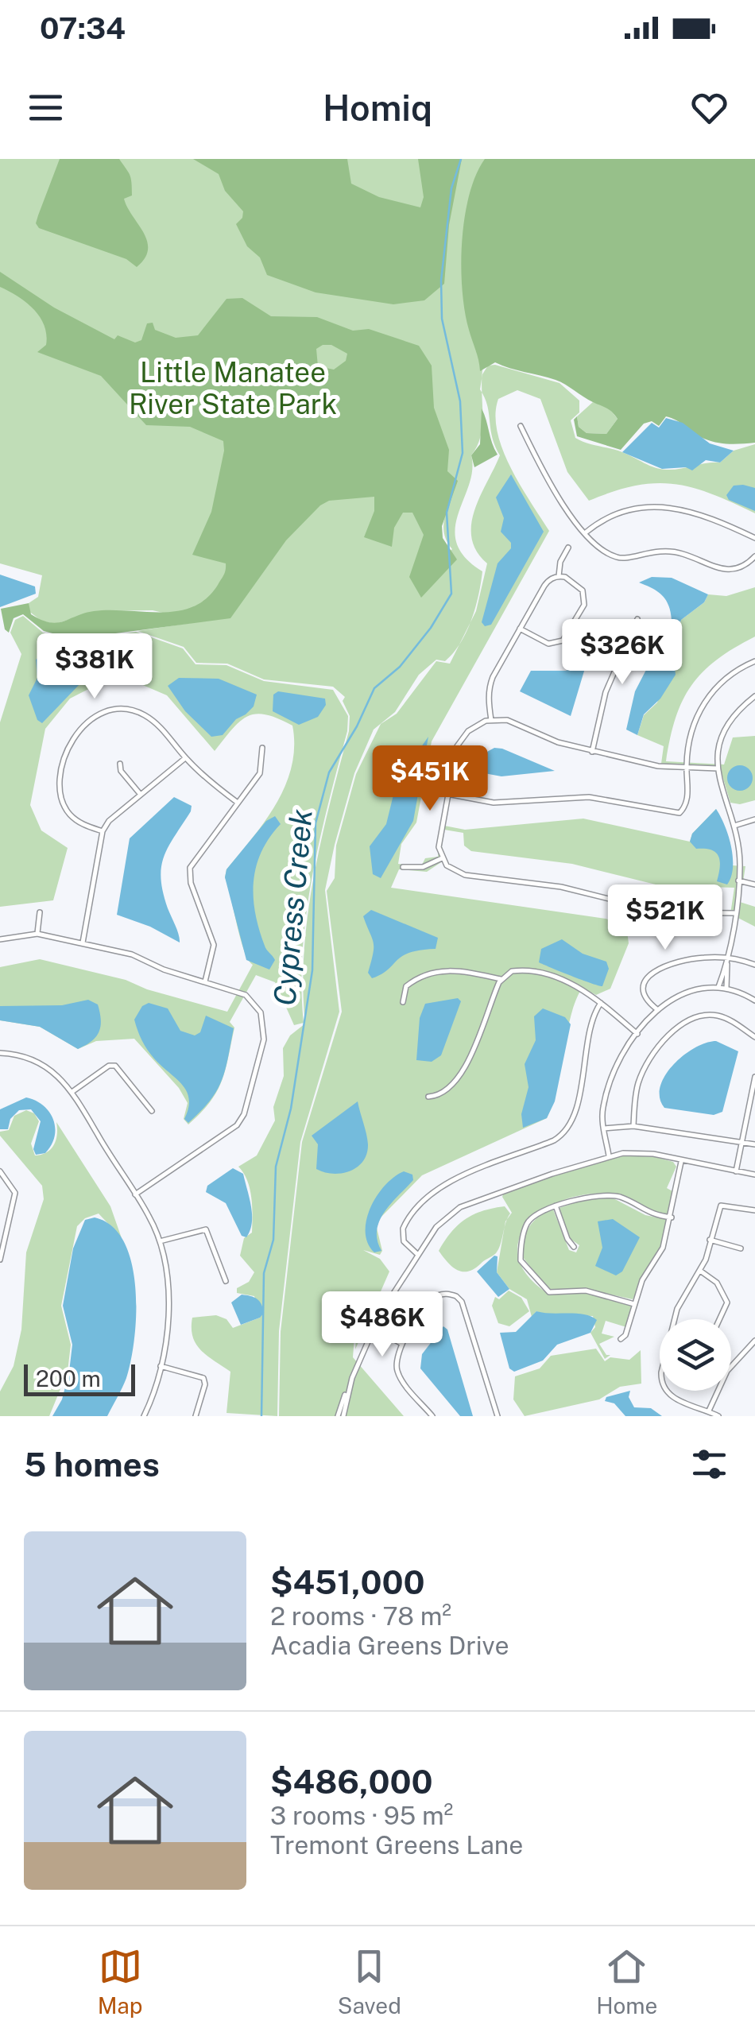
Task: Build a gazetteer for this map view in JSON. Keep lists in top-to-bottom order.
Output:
{
  "water": ["Cypress Creek"],
  "parks": ["Little Manatee River State Park"],
  "scale_bar": "200 m",
  "page": {
    "status": "07:34",
    "header": "Homiq",
    "price": [
      "$326K",
      "$381K",
      "$451K",
      "$521K",
      "$486K"
    ],
    "scale": "200 m",
    "heading": "5 homes",
    "list": [
      {
        "name": "$451,000",
        "note": "2 rooms · 78 m² · Acadia Greens Drive"
      },
      {
        "name": "$486,000",
        "note": "3 rooms · 95 m² · Tremont Greens Lane"
      }
    ],
    "tabs": ["Map", "Saved", "Home"]
  }
}
